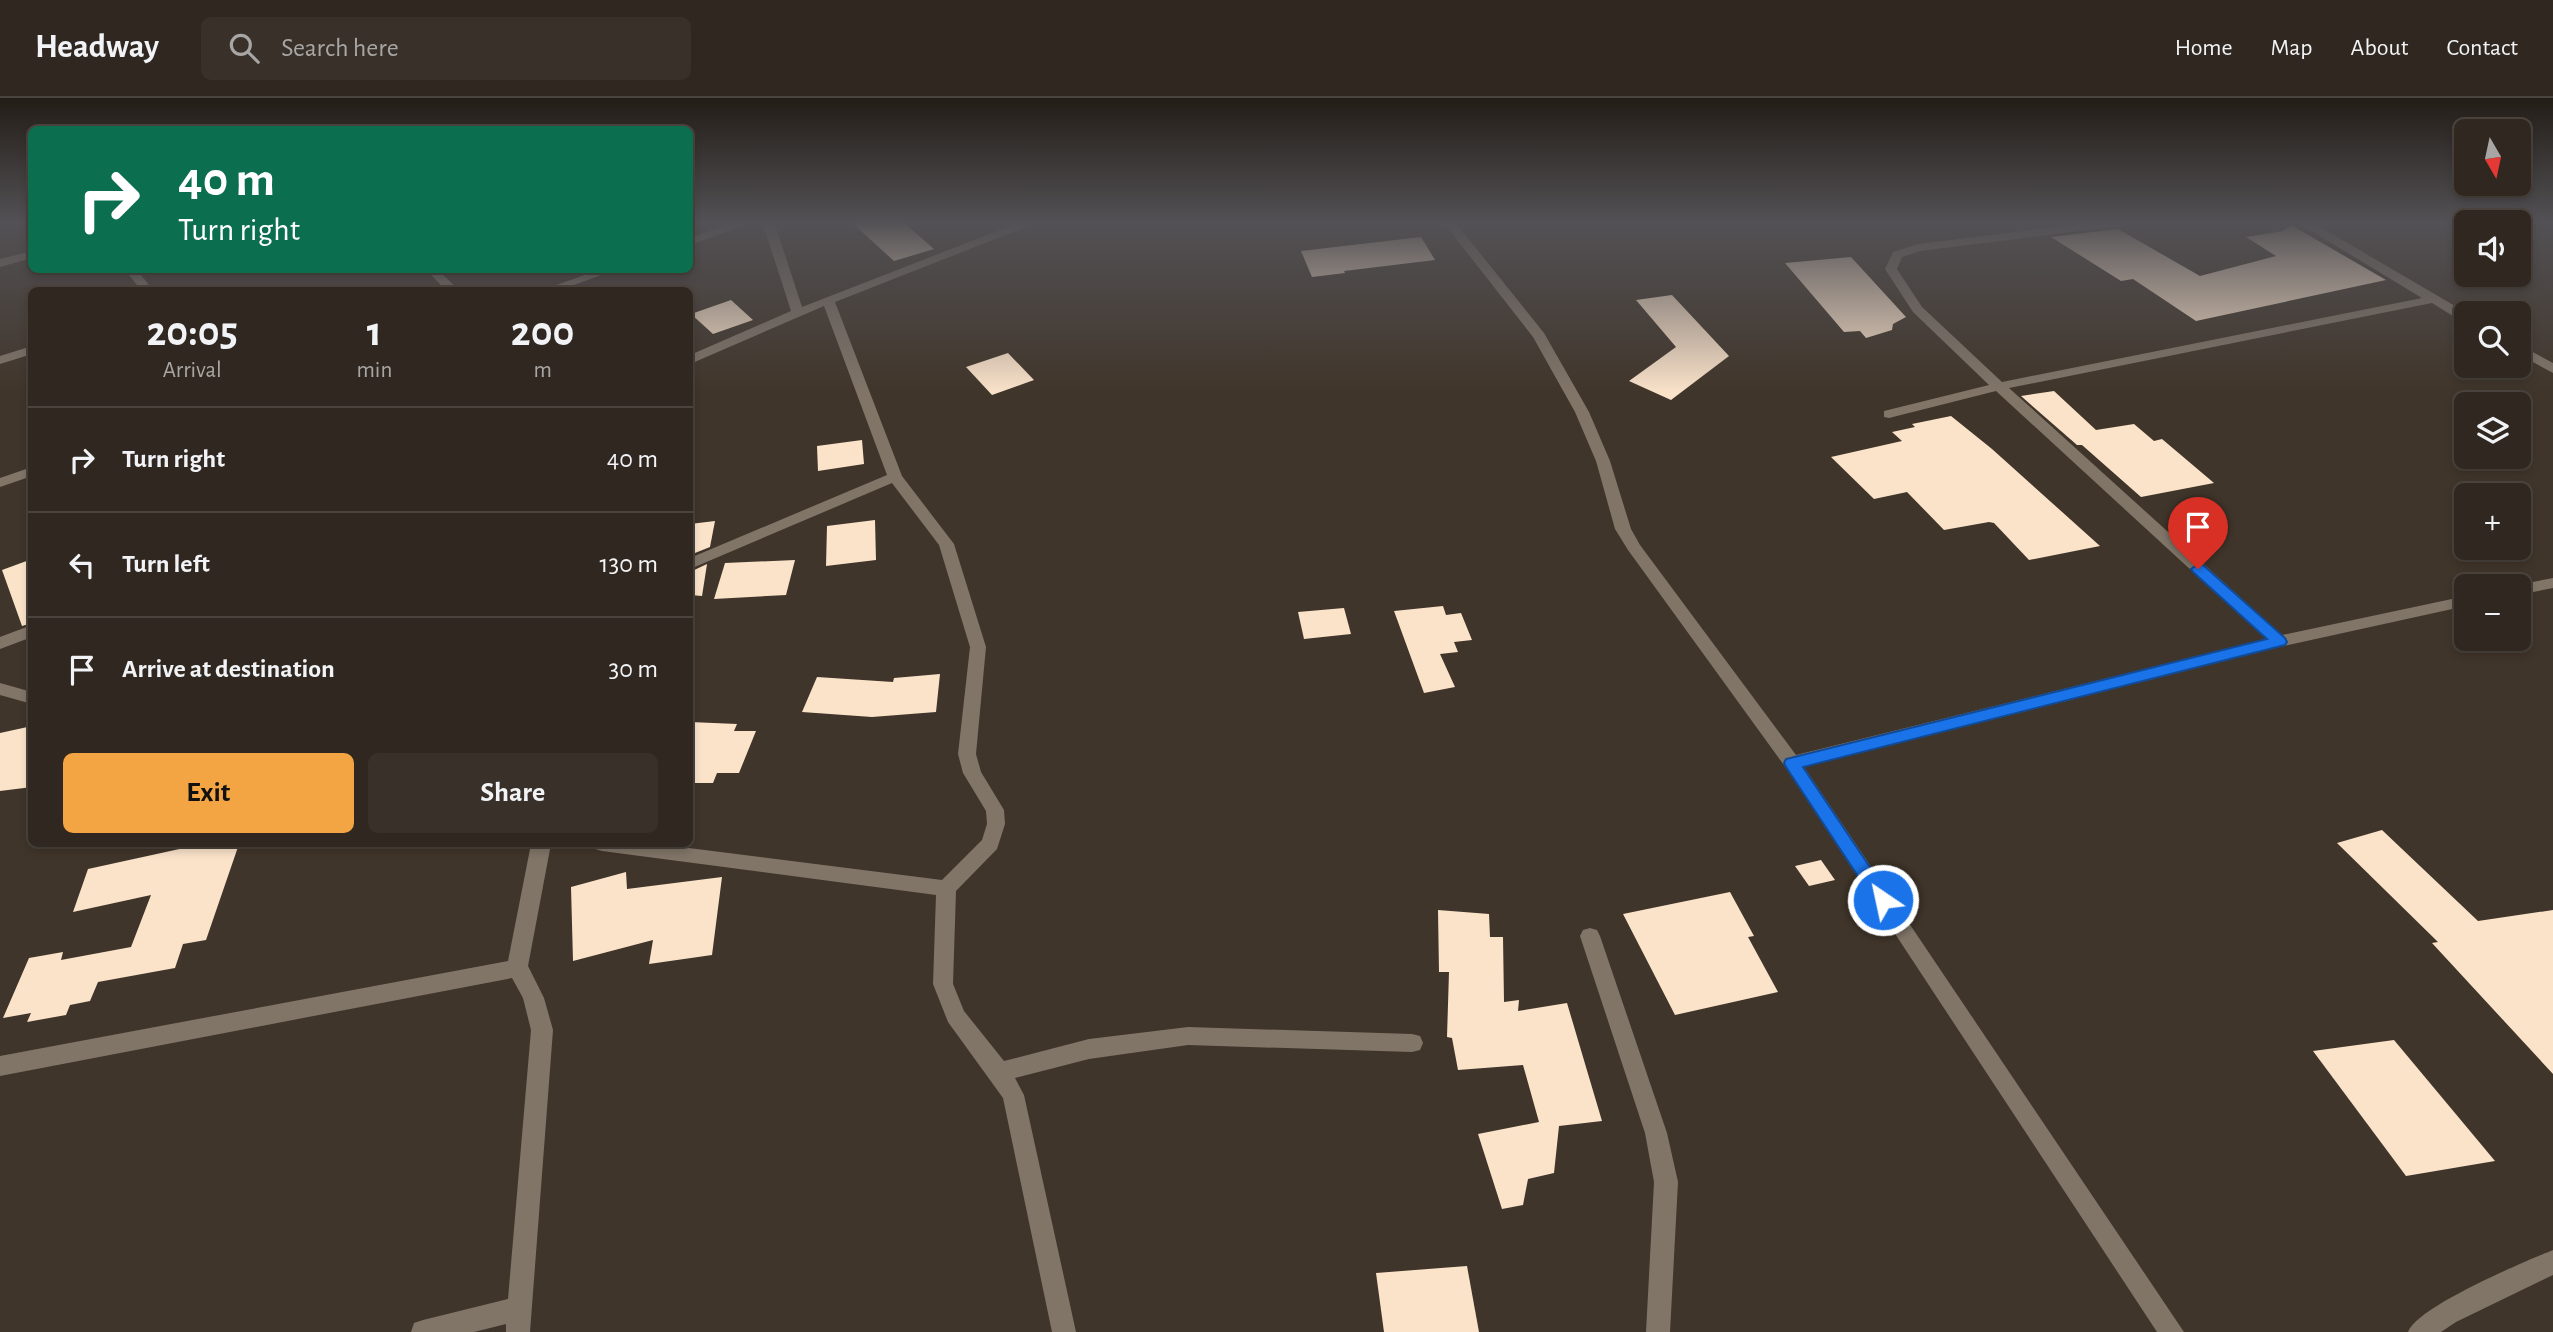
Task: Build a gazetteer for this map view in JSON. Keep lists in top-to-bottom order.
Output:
{
  "north": "bottom",
  "page": {
    "header": "Headway",
    "search": "Search here",
    "nav": [
      "Home",
      "Map",
      "About",
      "Contact"
    ],
    "map_buttons": ["+", "−"],
    "turn": ["40 m", "Turn right"],
    "eta": [
      "20:05",
      "Arrival",
      "1",
      "min",
      "200",
      "m"
    ],
    "list": [
      {
        "name": "Turn right",
        "value": "40 m"
      },
      {
        "name": "Turn left",
        "value": "130 m"
      },
      {
        "name": "Arrive at destination",
        "value": "30 m"
      }
    ],
    "buttons": ["Exit", "Share"]
  }
}
